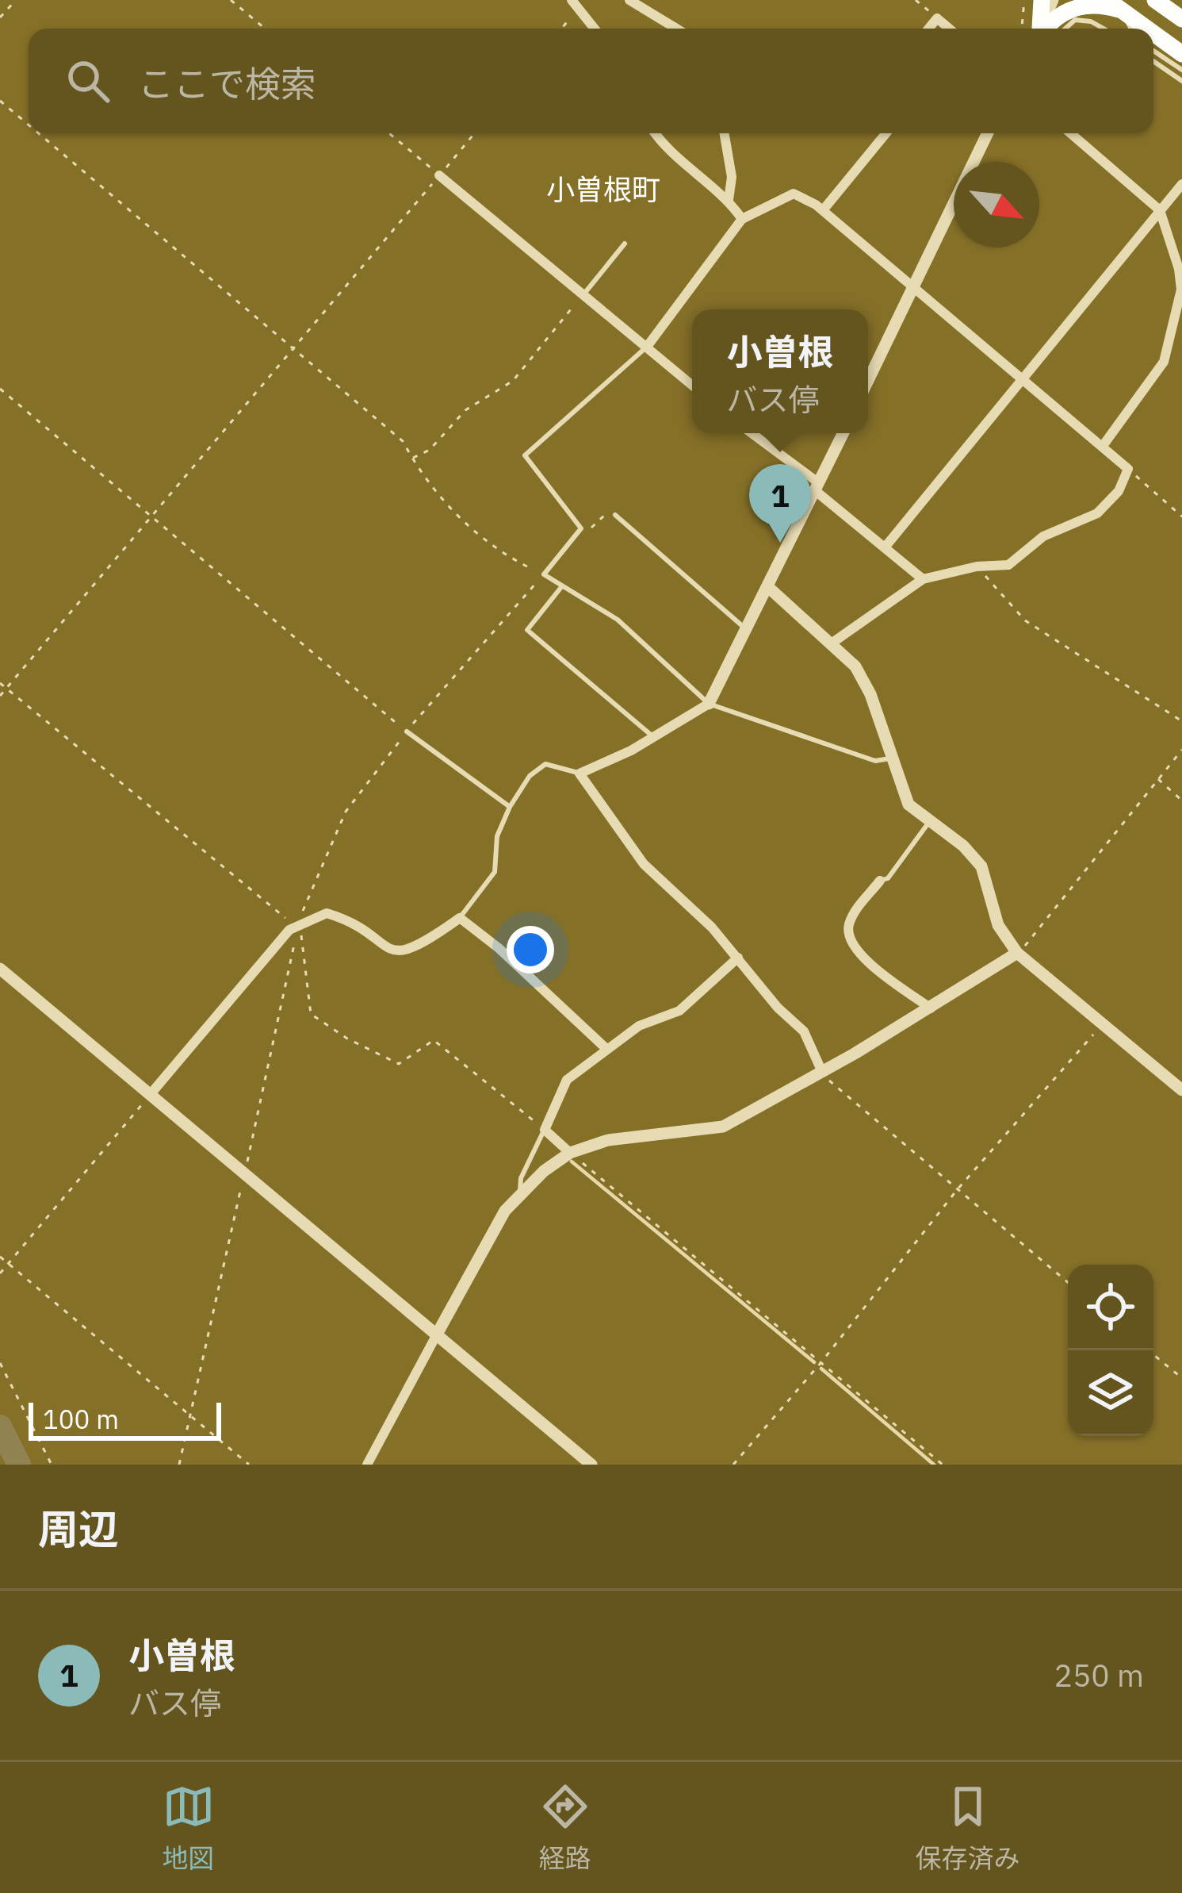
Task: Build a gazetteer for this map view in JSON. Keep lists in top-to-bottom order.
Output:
{
  "districts": ["小曽根町"],
  "scale_bar": "100 m",
  "north": "bottom right",
  "page": {
    "search": "ここで検索",
    "popup": ["小曽根", "バス停"],
    "pins": "1",
    "scale": "100 m",
    "heading": "周辺",
    "list": [
      {
        "mark": "1",
        "name": "小曽根",
        "note": "バス停",
        "value": "250 m"
      }
    ],
    "nav": ["地図", "経路", "保存済み"]
  }
}
